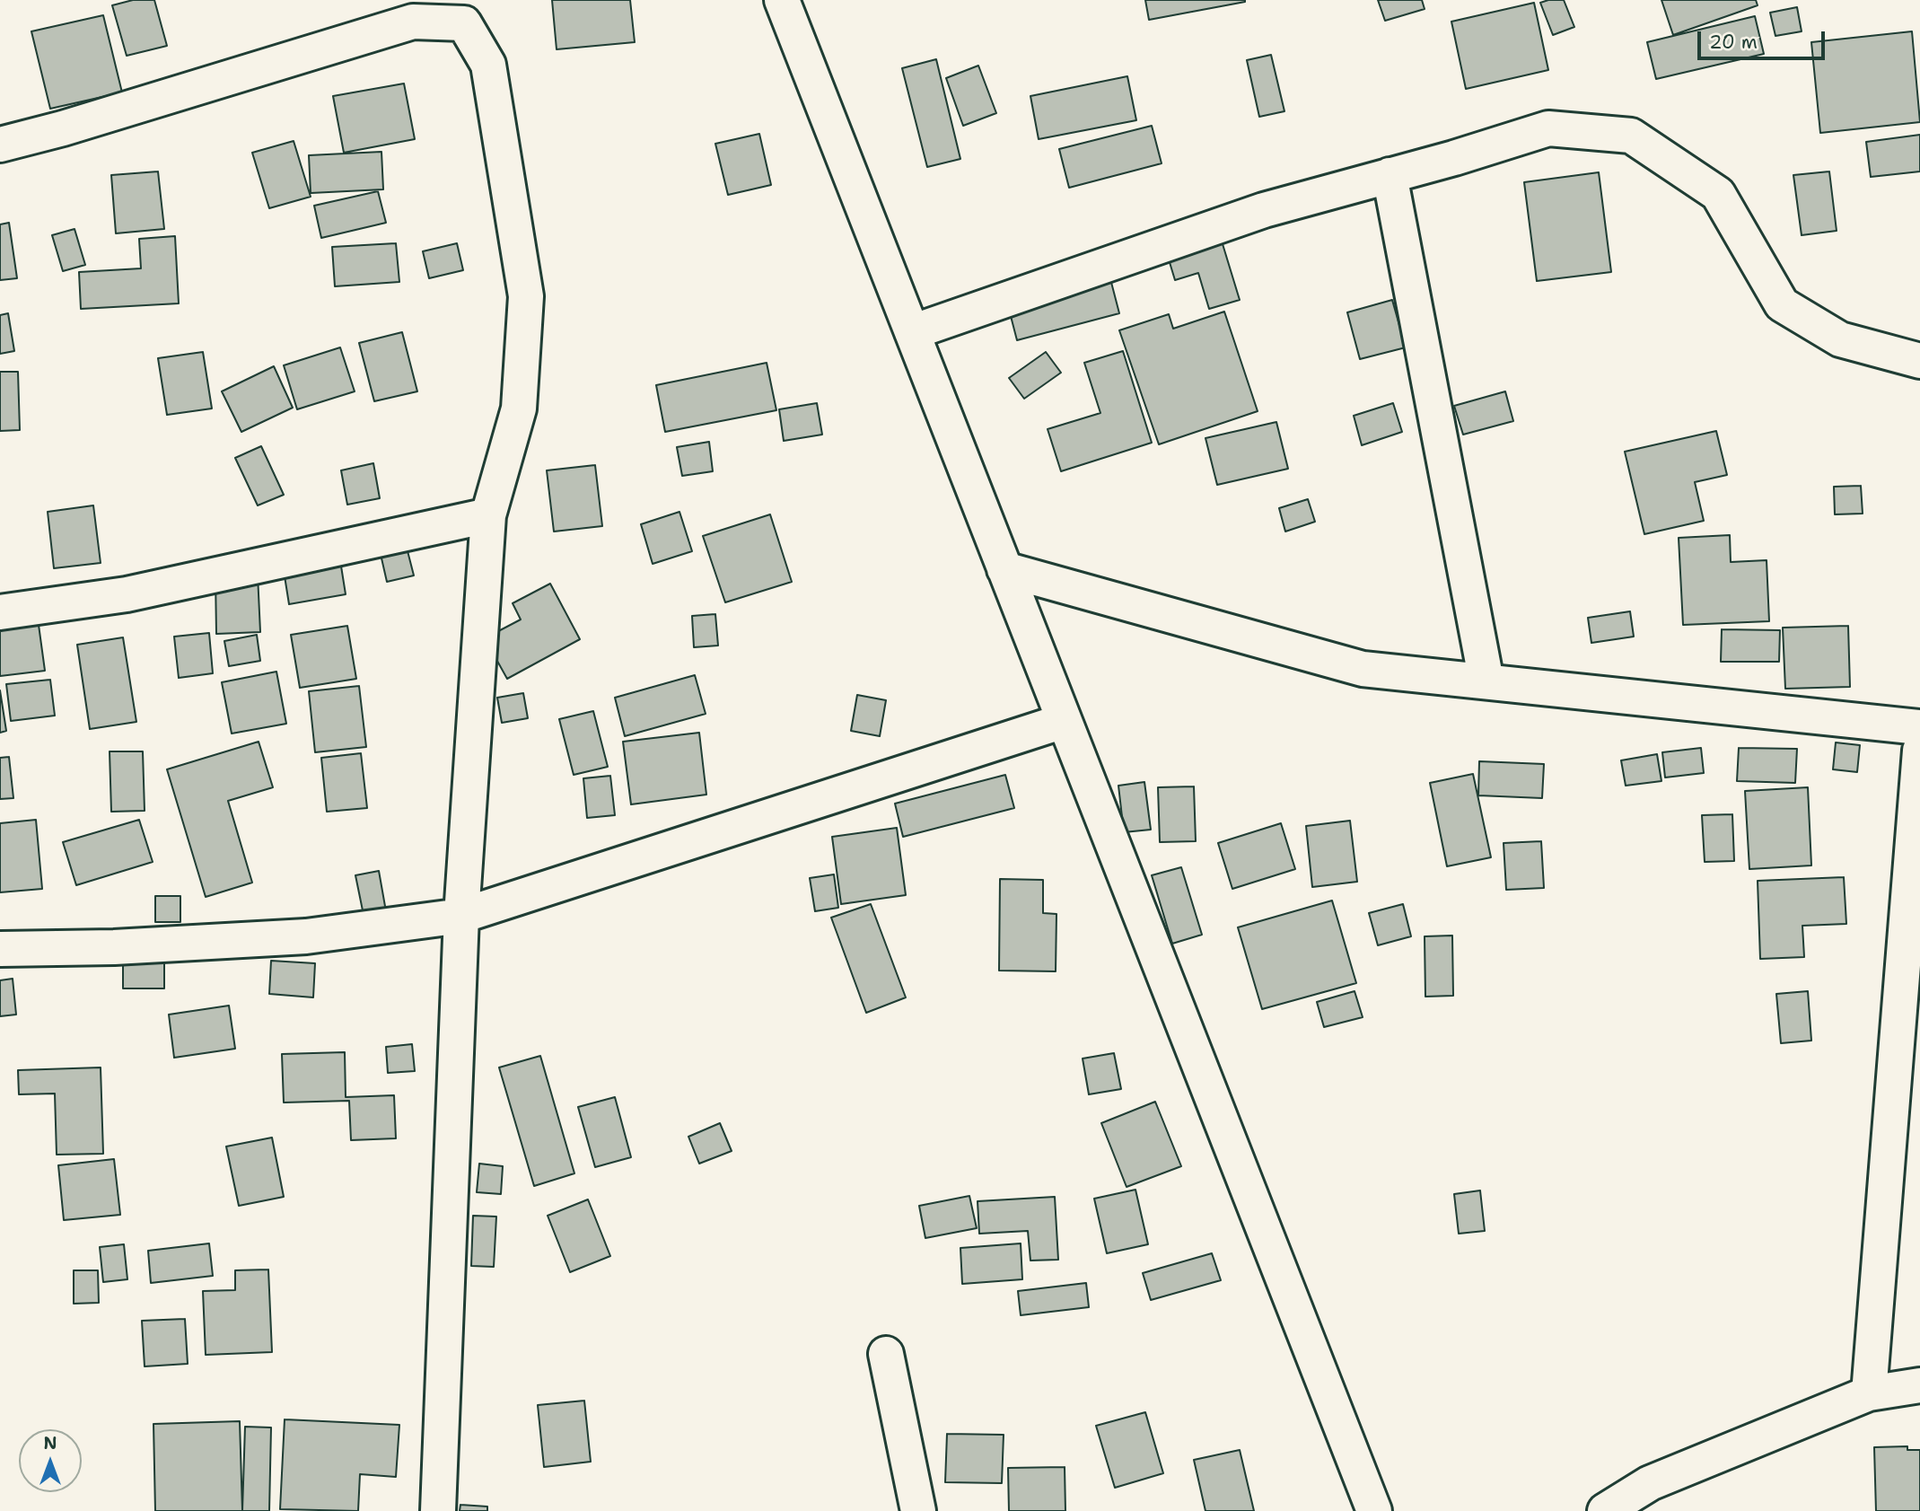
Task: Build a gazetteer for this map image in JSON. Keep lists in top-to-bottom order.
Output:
{
  "scale_bar": "20 m",
  "north": "top"
}
